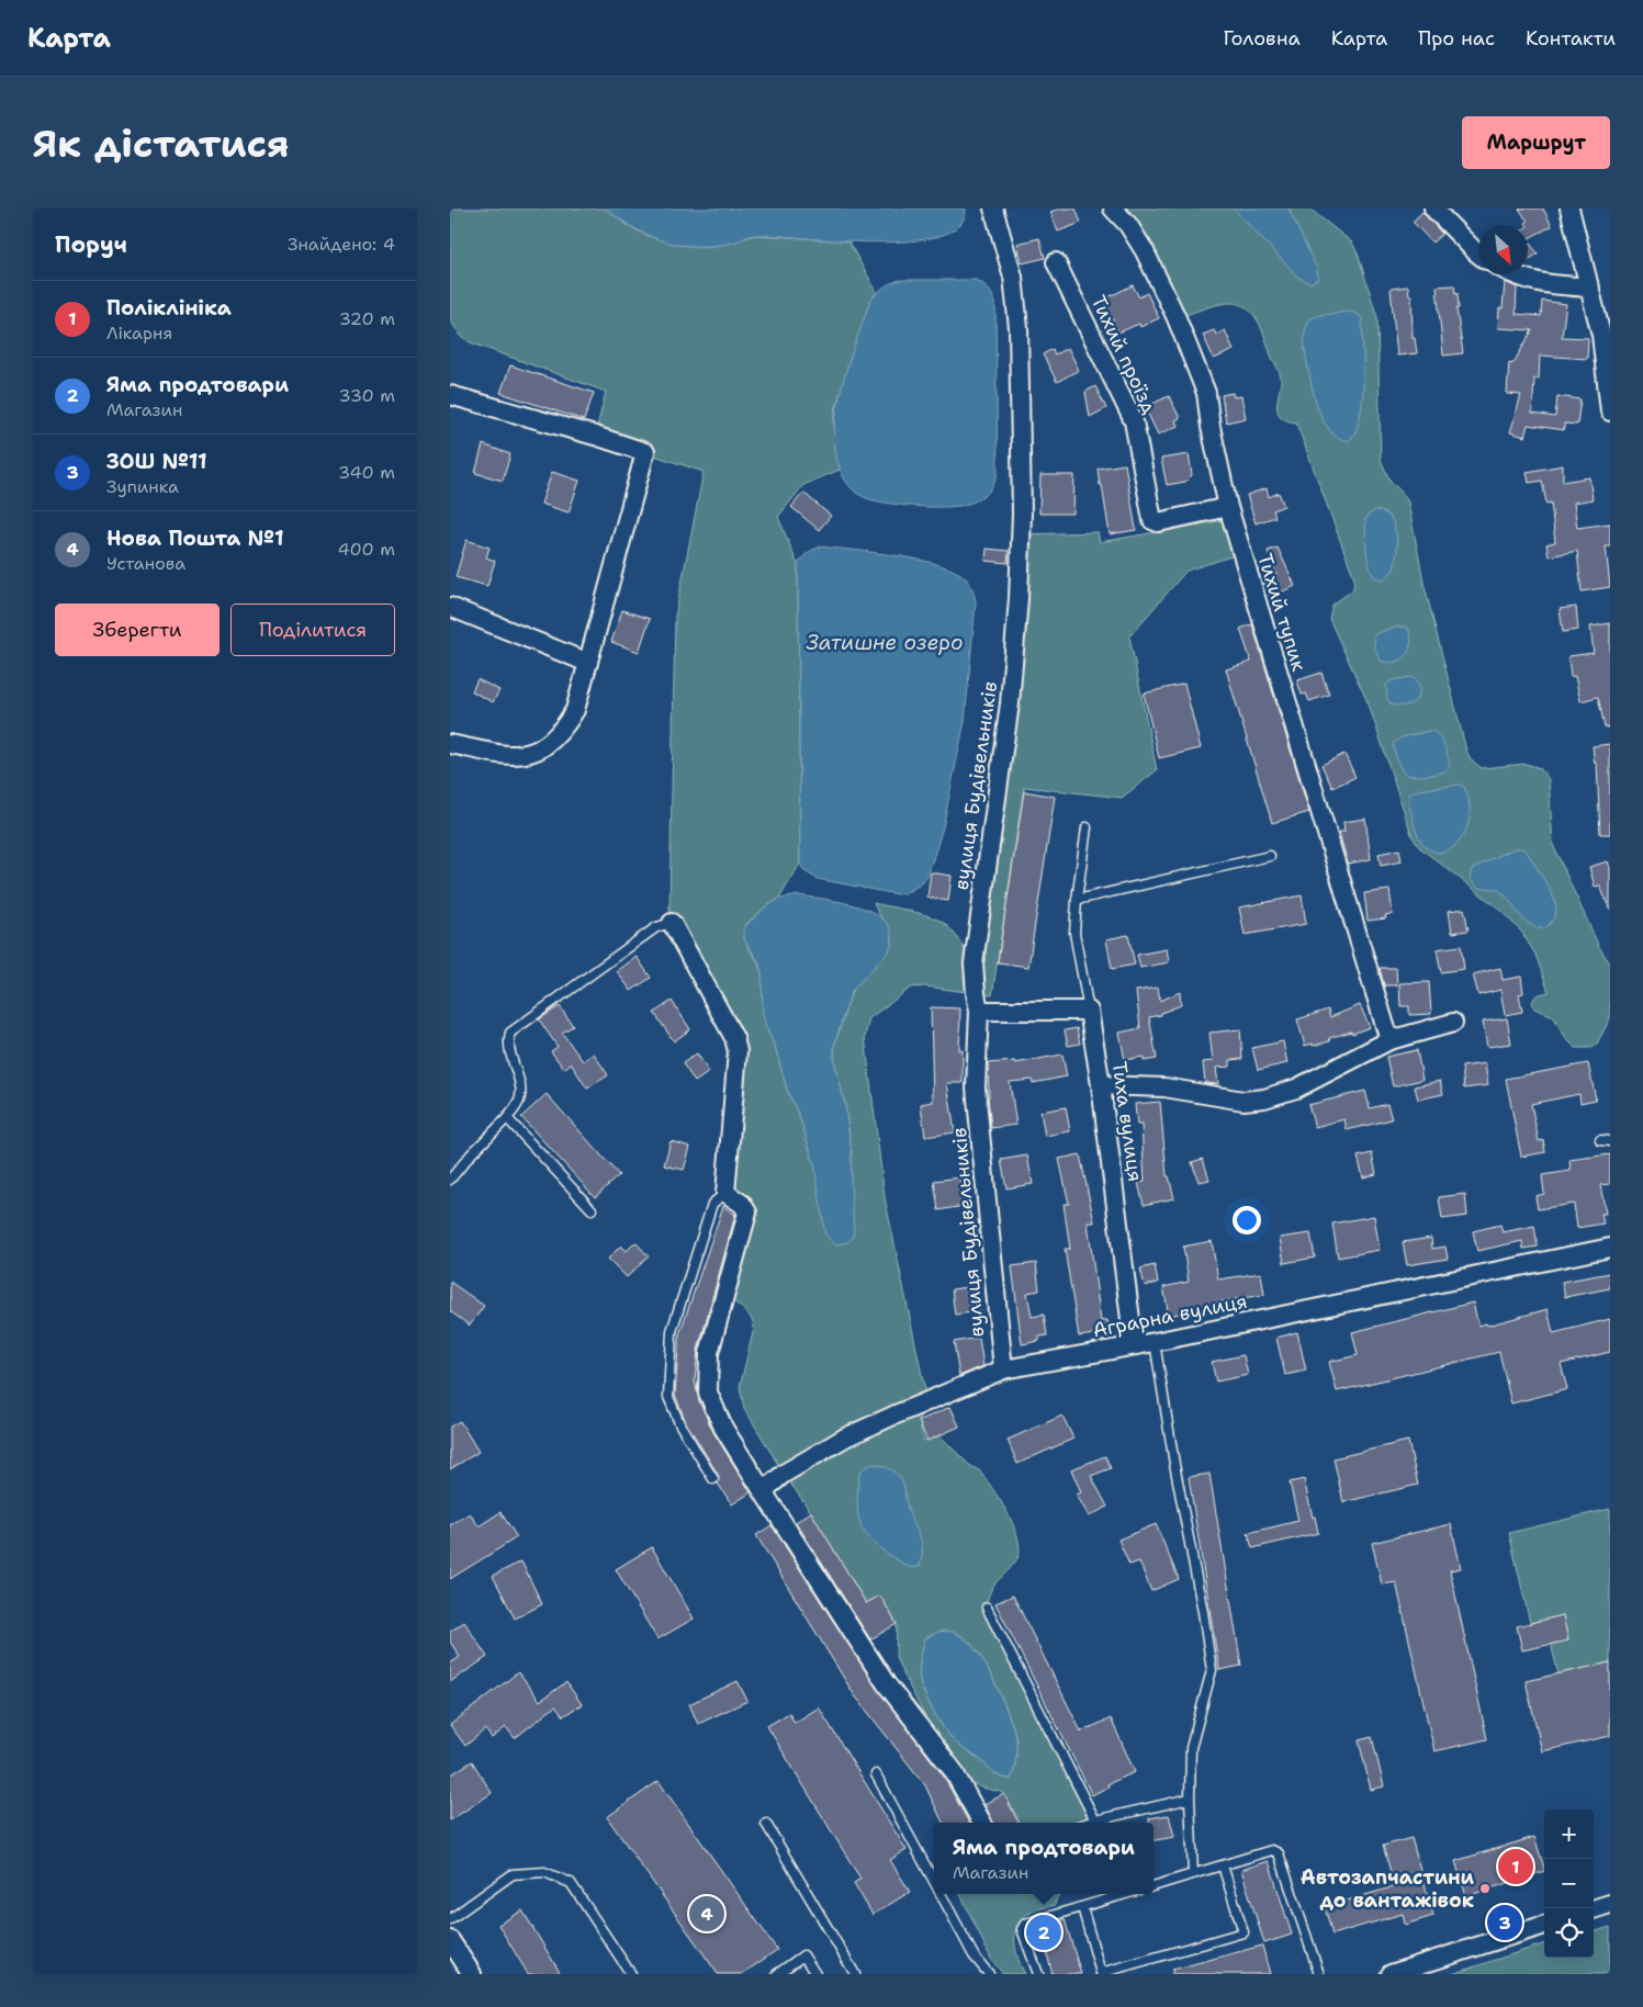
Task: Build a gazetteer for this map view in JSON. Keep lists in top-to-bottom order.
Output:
{
  "streets": {
    "street": [
      "Тихий проїзд",
      "Тихий тупик",
      "вулиця Будівельників",
      "Тиха вулиця",
      "Аграрна вулиця"
    ]
  },
  "crossings": [
    ["Тихий проїзд", "Тихий тупик"],
    ["вулиця Будівельників", "Аграрна вулиця"],
    ["Тиха вулиця", "Аграрна вулиця"]
  ],
  "water": ["Затишне озеро"],
  "places": ["Автозапчастини до вантажівок"],
  "north": "bottom right",
  "page": {
    "header": "Карта",
    "nav": [
      "Головна",
      "Карта",
      "Про нас",
      "Контакти"
    ],
    "buttons": [
      "Маршрут",
      ["Зберегти", "Поділитися"]
    ],
    "title": "Як дістатися",
    "heading": ["Поруч", "Знайдено: 4"],
    "list": [
      {
        "mark": "1",
        "name": "Поліклініка",
        "note": "Лікарня",
        "value": "320 m"
      },
      {
        "mark": "2",
        "name": "Яма продтовари",
        "note": "Магазин",
        "value": "330 m"
      },
      {
        "mark": "3",
        "name": "ЗОШ №11",
        "note": "Зупинка",
        "value": "340 m"
      },
      {
        "mark": "4",
        "name": "Нова Пошта №1",
        "note": "Установа",
        "value": "400 m"
      }
    ],
    "map_buttons": ["+", "−"],
    "popup": ["Яма продтовари", "Магазин"],
    "pins": [
      "1",
      "4",
      "3",
      "2"
    ]
  }
}
